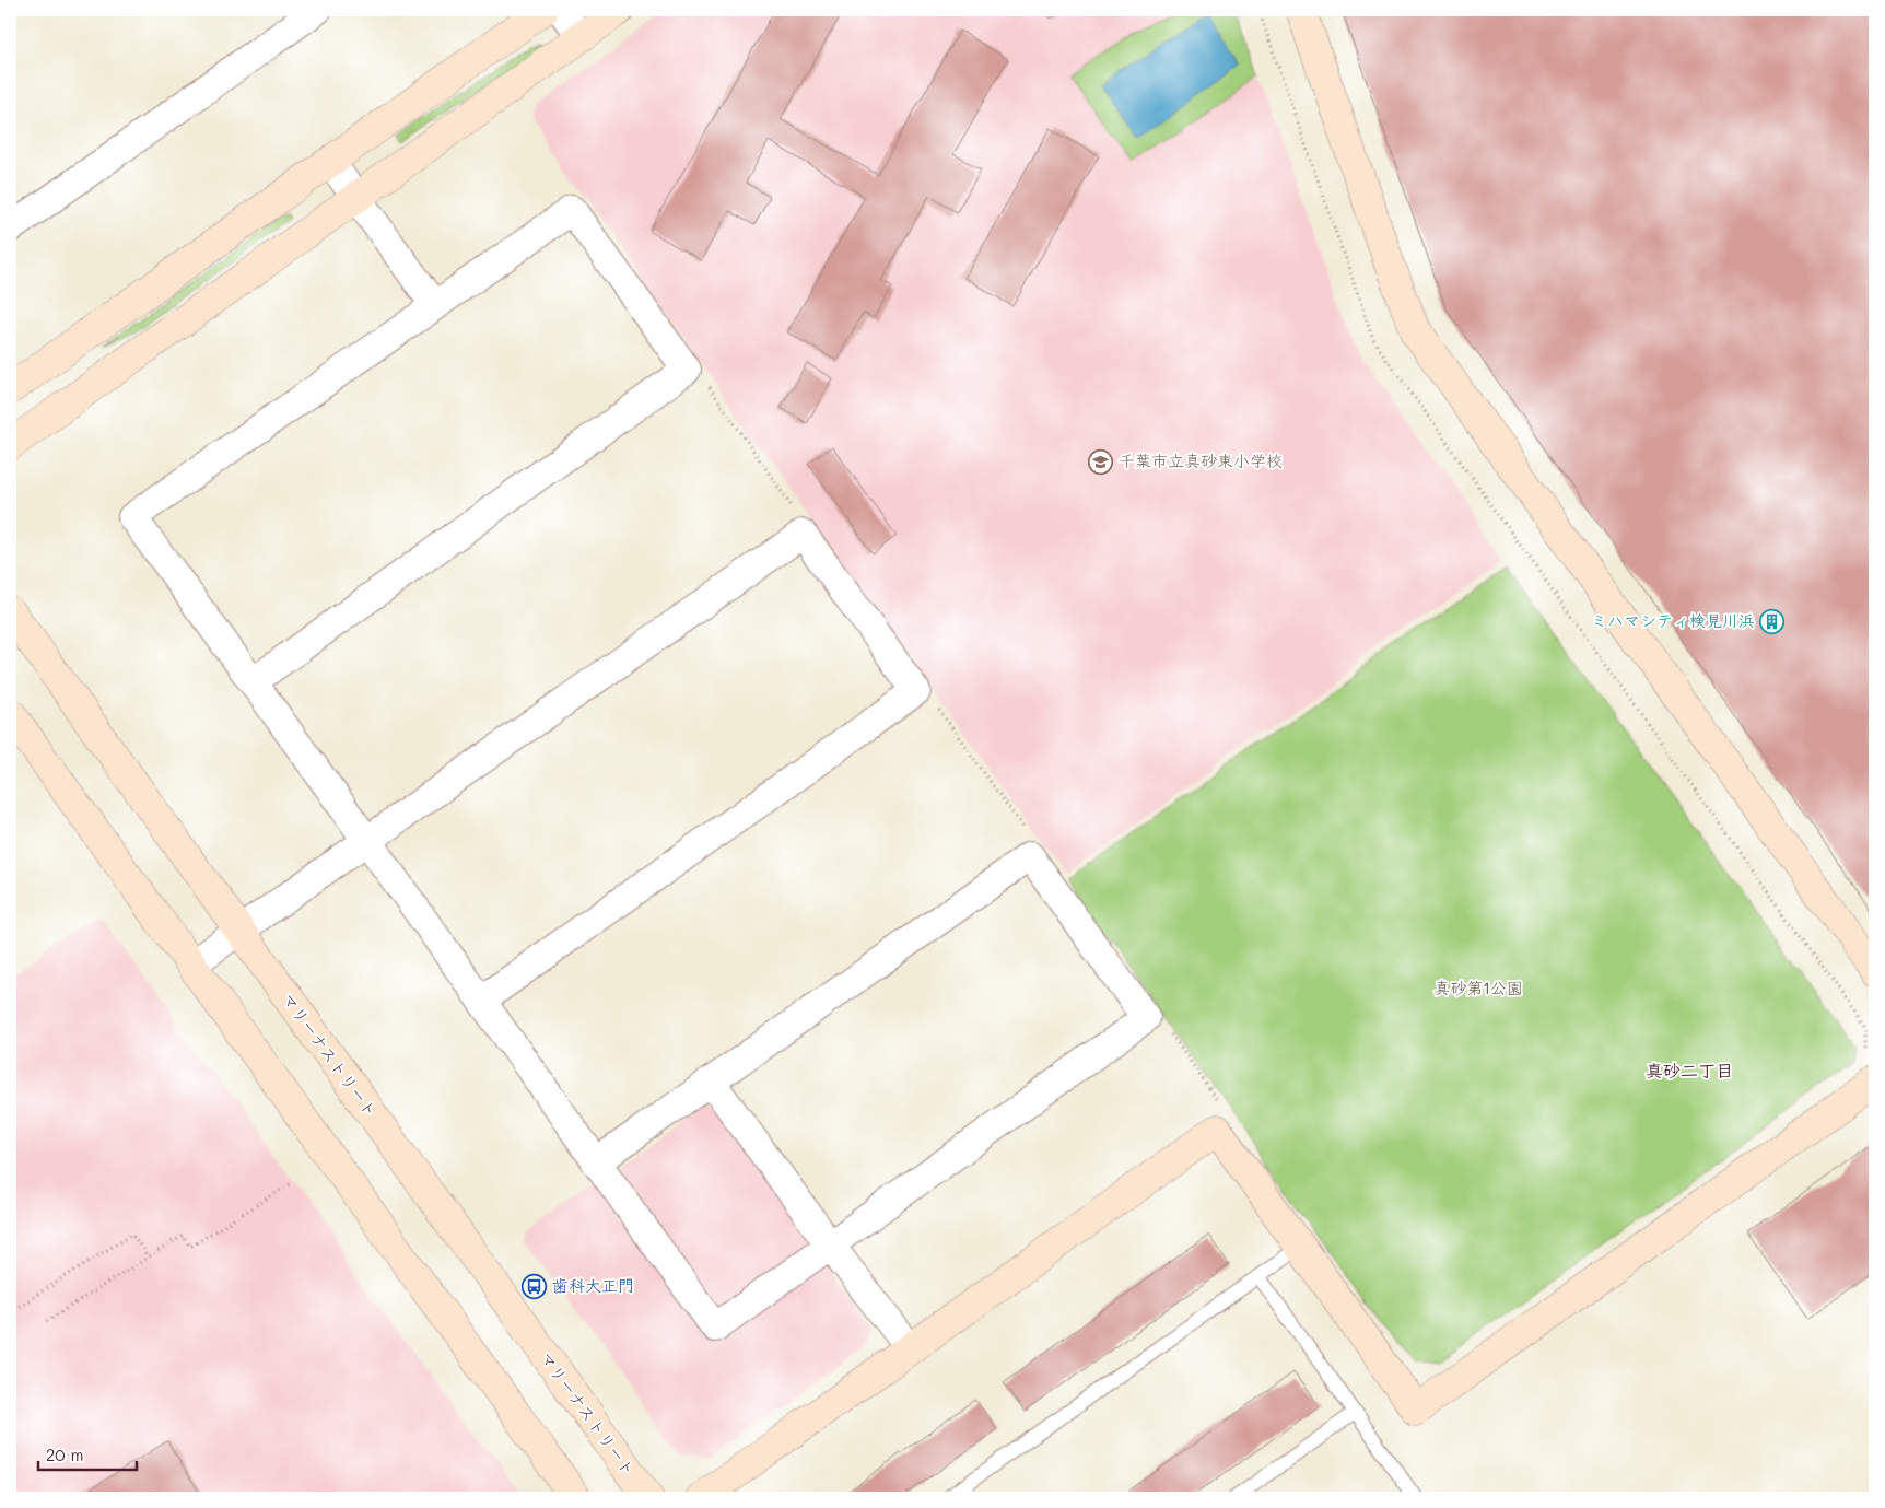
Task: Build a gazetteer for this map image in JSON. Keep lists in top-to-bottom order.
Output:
{
  "streets": {
    "street": ["マリーナストリート"]
  },
  "districts": ["真砂二丁目"],
  "parks": ["真砂第1公園"],
  "places": {
    "school or university": ["千葉市立真砂東小学校"],
    "building": ["ミハマシティ検見川浜"],
    "bus stop": ["歯科大正門"]
  },
  "scale_bar": "20 m"
}
